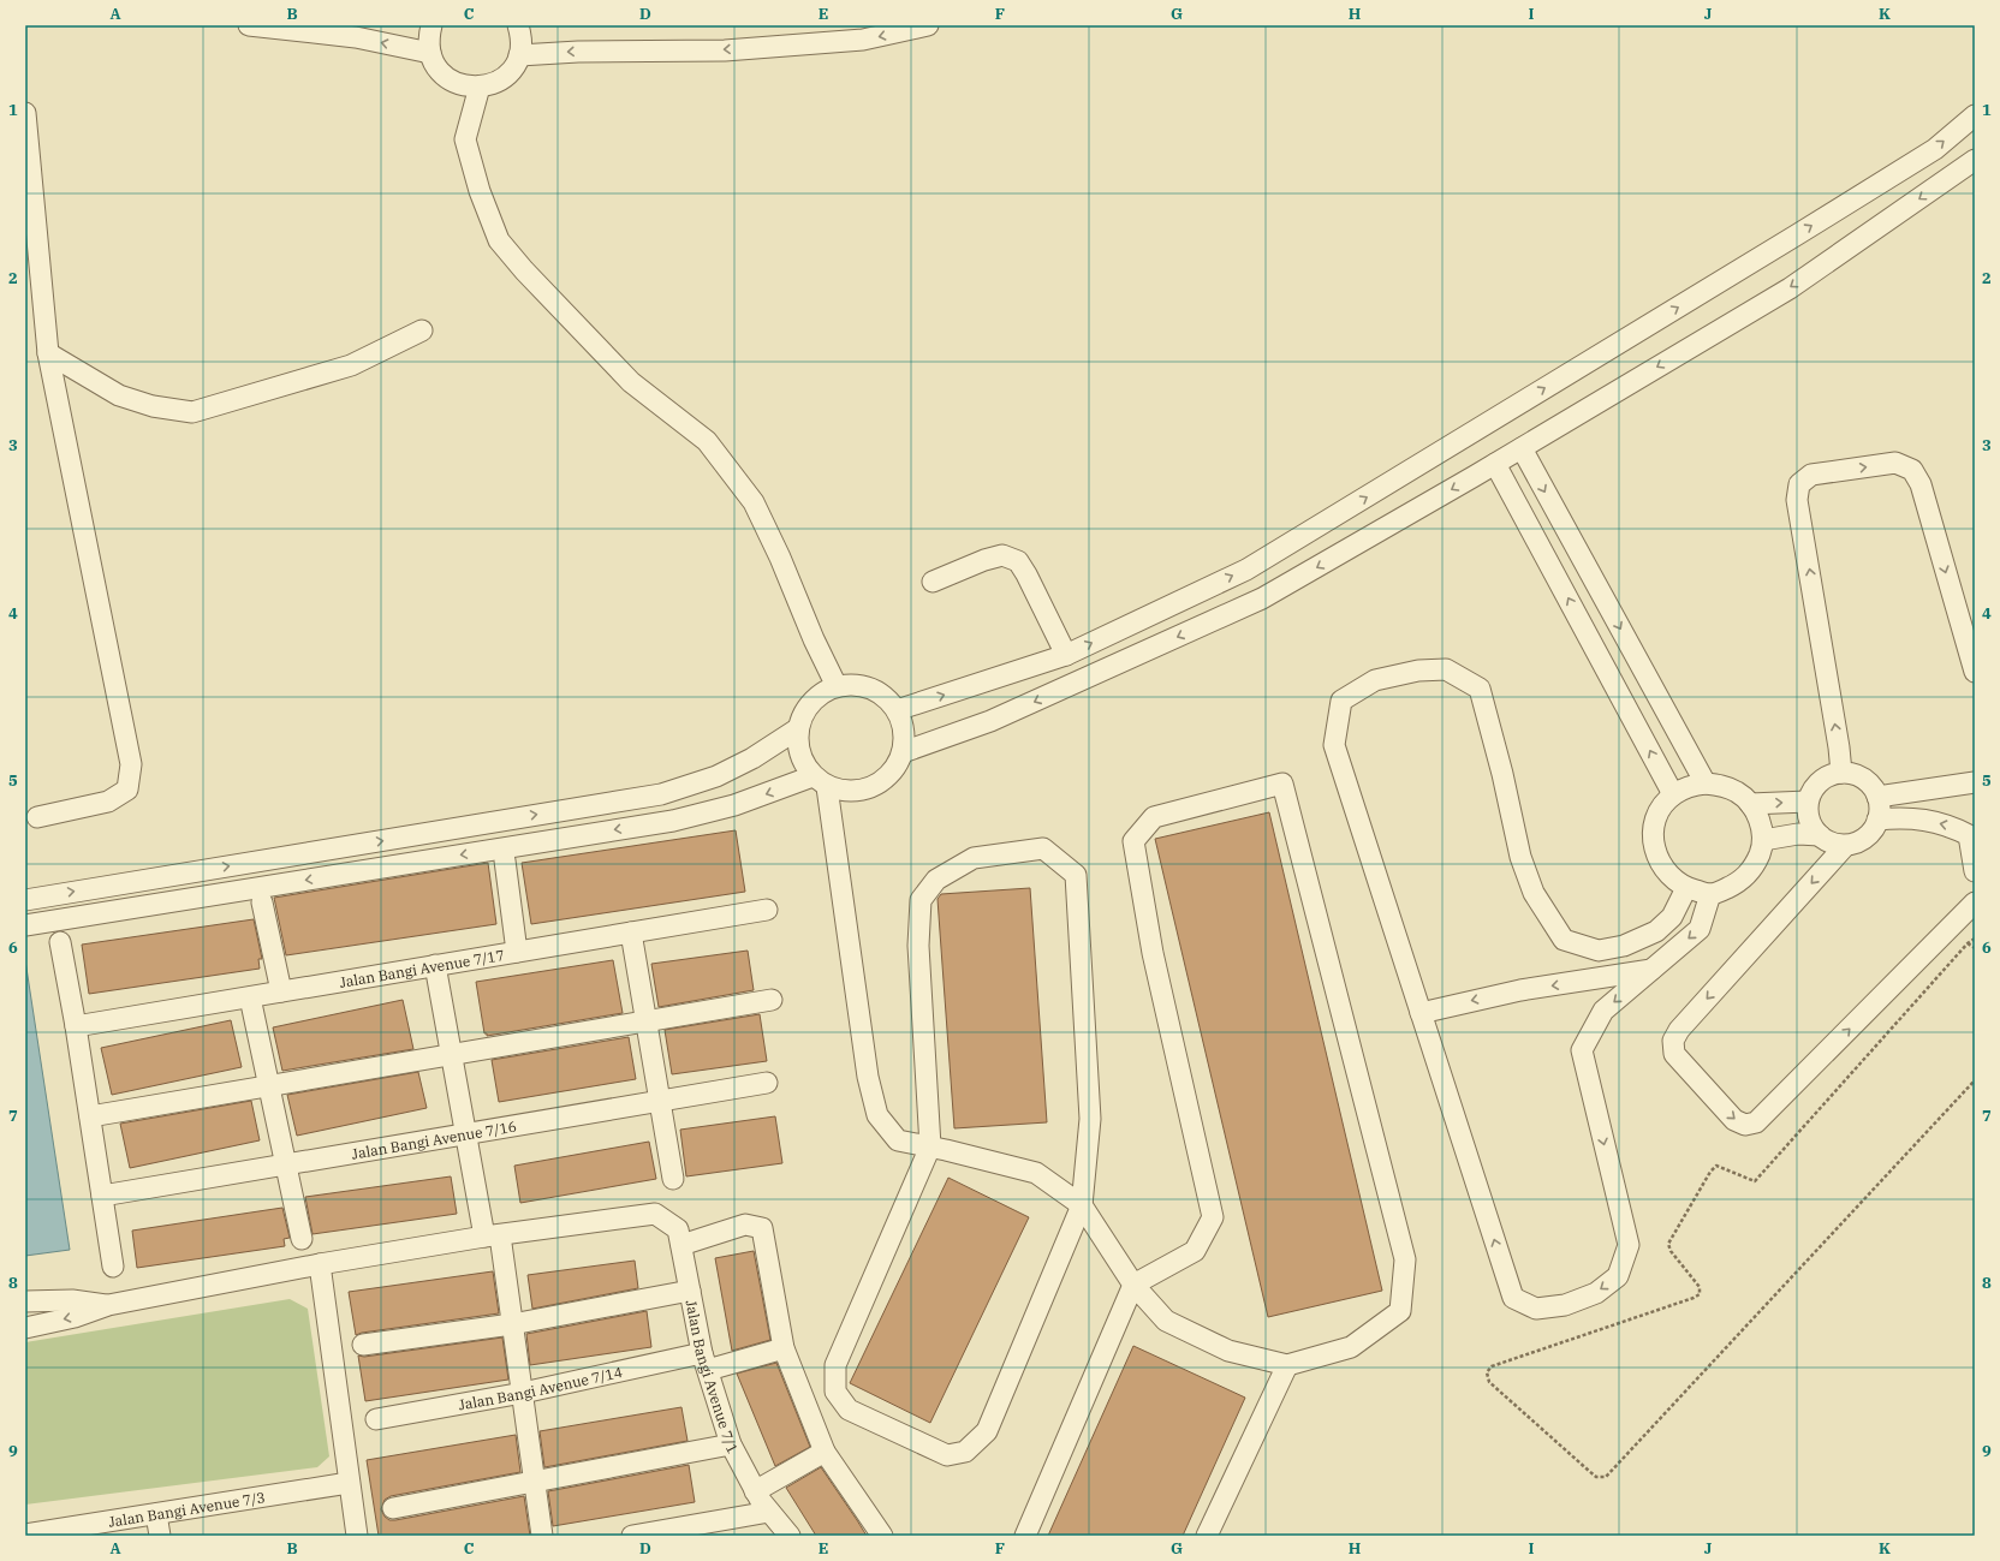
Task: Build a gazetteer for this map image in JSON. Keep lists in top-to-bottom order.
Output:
{
  "streets": {
    "street": [
      "Jalan Bangi Avenue 7/17",
      "Jalan Bangi Avenue 7/16",
      "Jalan Bangi Avenue 7/1",
      "Jalan Bangi Avenue 7/14",
      "Jalan Bangi Avenue 7/3"
    ]
  },
  "crossings": [
    ["Jalan Bangi Avenue 7/1", "Jalan Bangi Avenue 7/14"]
  ],
  "grid": {
    "columns": [
      "A",
      "B",
      "C",
      "D",
      "E",
      "F",
      "G",
      "H",
      "I",
      "J",
      "K"
    ],
    "rows": [
      "1",
      "2",
      "3",
      "4",
      "5",
      "6",
      "7",
      "8",
      "9"
    ]
  }
}
